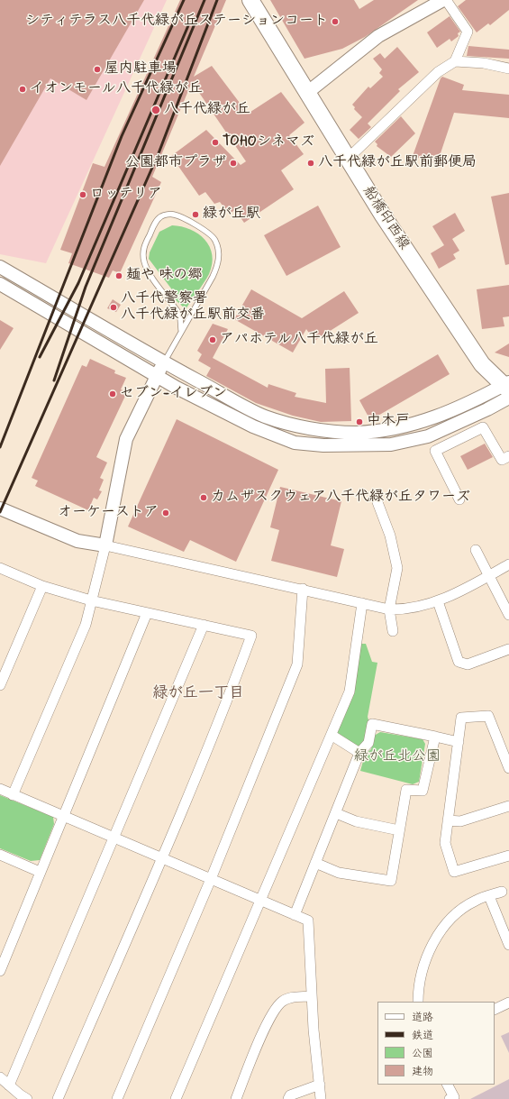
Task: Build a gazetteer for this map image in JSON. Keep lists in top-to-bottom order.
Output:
{
  "streets": {
    "main road": ["船橋印西線"]
  },
  "districts": ["緑が丘一丁目"],
  "parks": ["緑が丘北公園"],
  "places": [
    "シティテラス八千代緑が丘ステーションコート",
    "屋内駐車場",
    "イオンモール八千代緑が丘",
    "八千代緑が丘",
    "TOHOシネマズ",
    "公園都市プラザ",
    "八千代緑が丘駅前郵便局",
    "ロッテリア",
    "緑が丘駅",
    "麺や 味の郷",
    "八千代警察署 八千代緑が丘駅前交番",
    "アパホテル八千代緑が丘",
    "セブン-イレブン",
    "中木戸",
    "カムザスクウェア八千代緑が丘タワーズ",
    "オーケーストア"
  ],
  "legend": [
    "道路",
    "鉄道",
    "公園",
    "建物"
  ]
}
